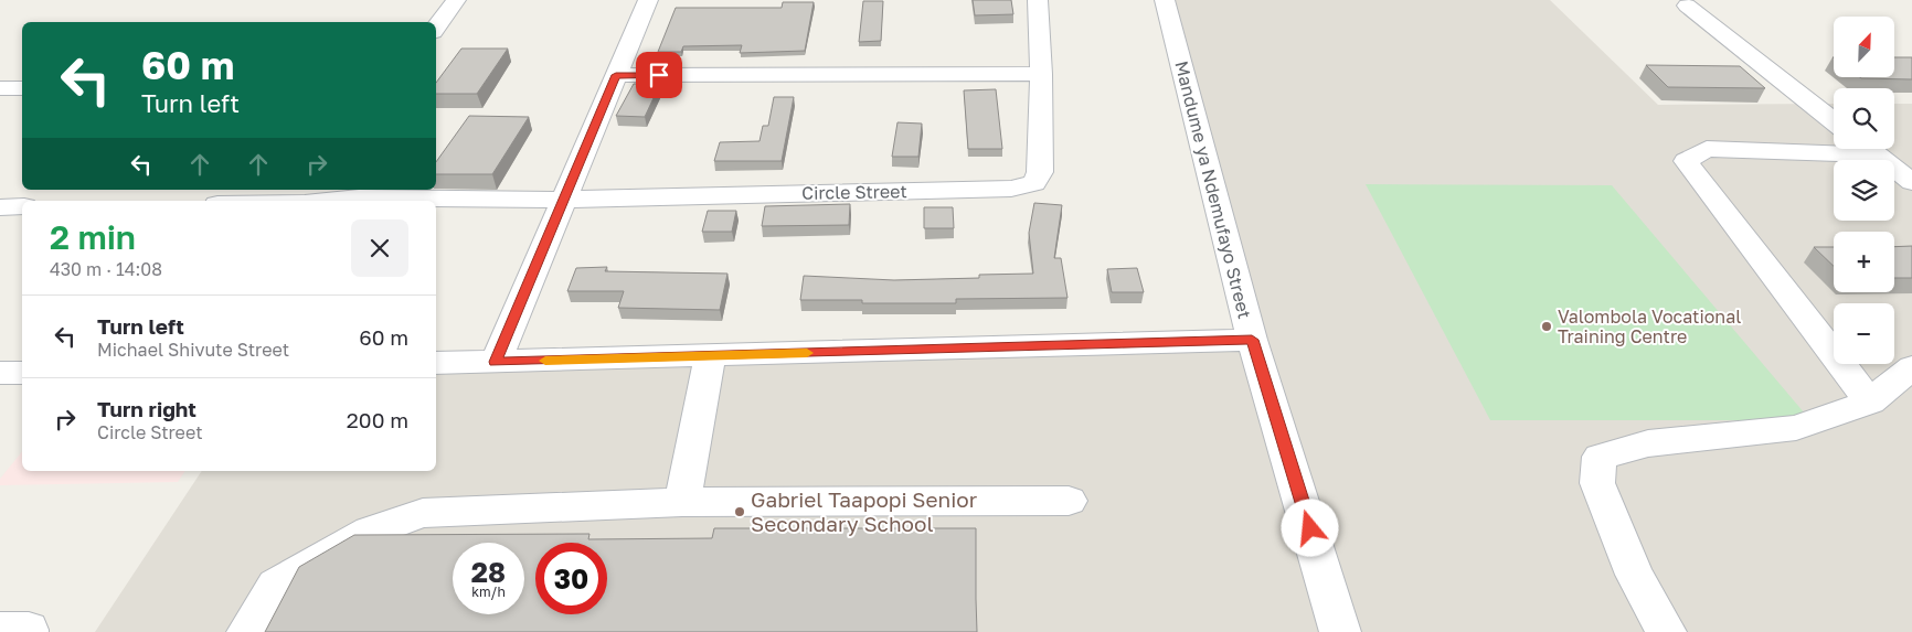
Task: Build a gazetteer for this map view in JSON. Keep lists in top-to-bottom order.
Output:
{
  "streets": {
    "street": ["Mandume ya Ndemufayo Street", "Circle Street"]
  },
  "places": ["Valombola Vocational Training Centre", "Gabriel Taapopi Senior Secondary School"],
  "north": "top right",
  "page": {
    "map_buttons": ["+", "−"],
    "turn": ["60 m", "Turn left"],
    "heading": ["2 min", "430 m · 14:08"],
    "list": [
      {
        "name": "Turn left",
        "note": "Michael Shivute Street",
        "value": "60 m"
      },
      {
        "name": "Turn right",
        "note": "Circle Street",
        "value": "200 m"
      }
    ],
    "speed": "28 km/h",
    "limit": "30"
  }
}
